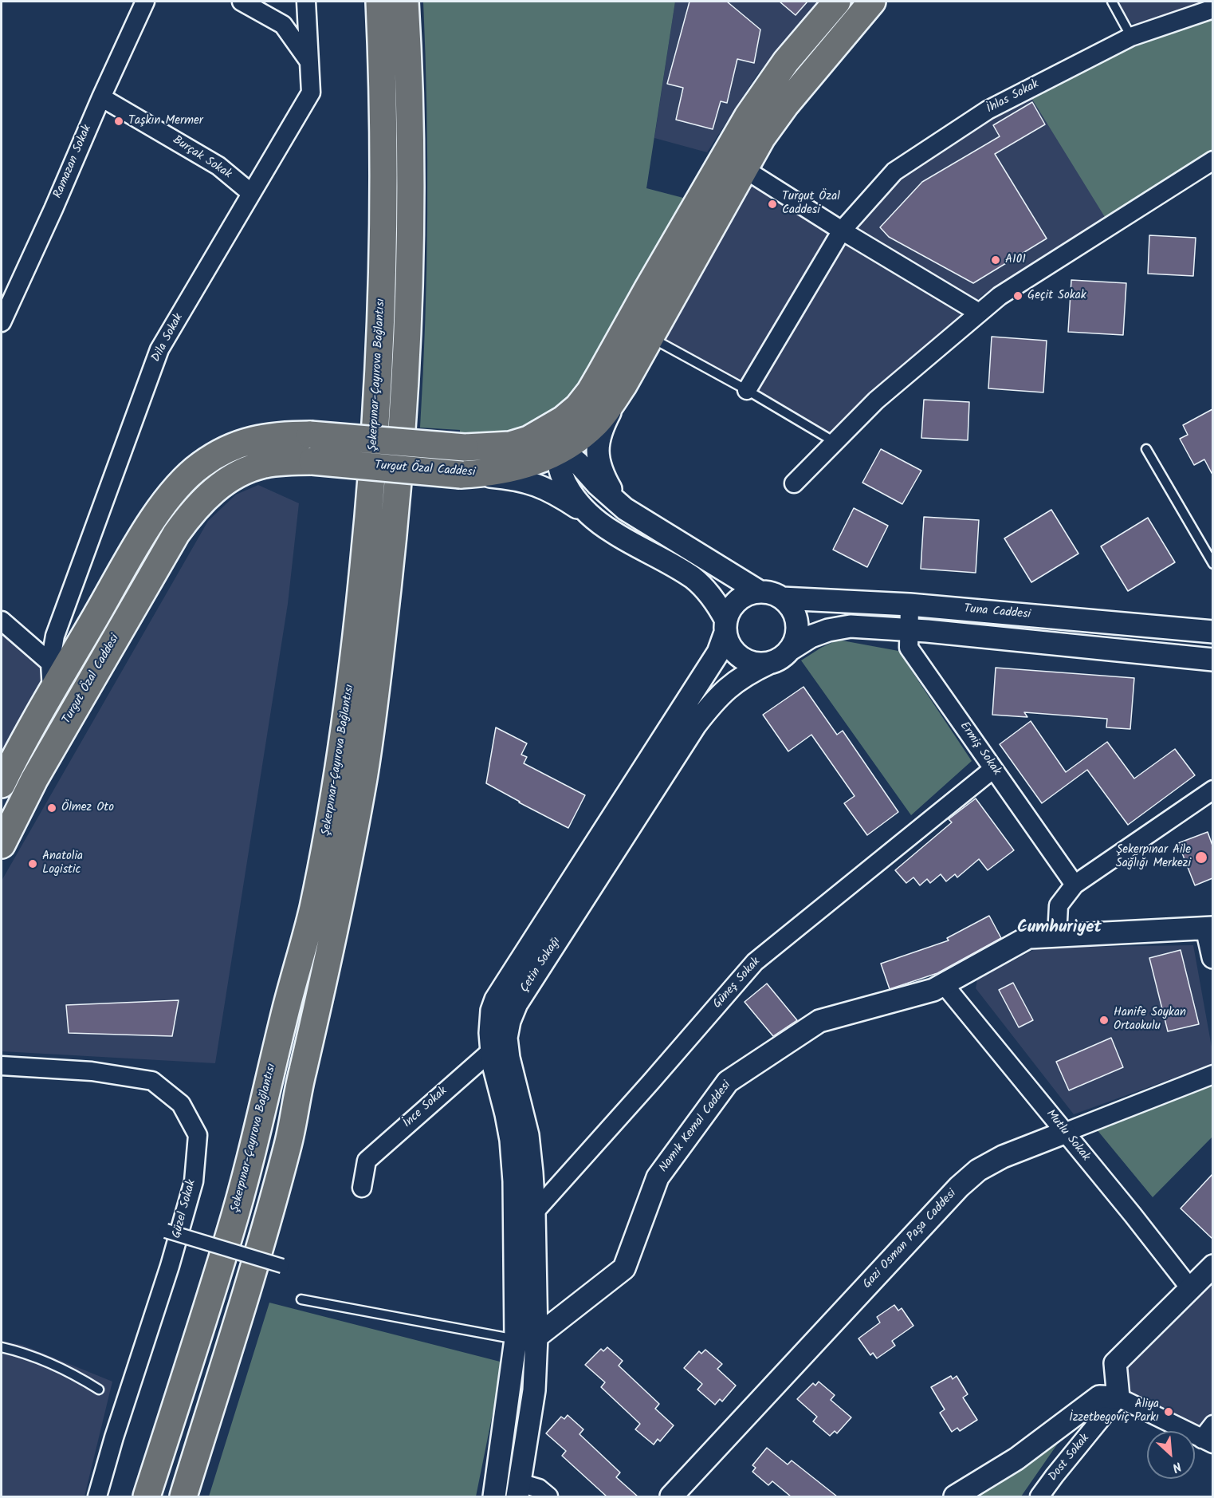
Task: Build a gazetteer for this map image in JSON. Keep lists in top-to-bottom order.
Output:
{
  "streets": {
    "main road": ["Şekerpınar-Çayırova Bağlantısı", "Turgut Özal Caddesi"],
    "street": [
      "İhlas Sokak",
      "Burçak Sokak",
      "Ramazan Sokak",
      "Dila Sokak",
      "Tuna Caddesi",
      "Ermiş Sokak",
      "Çetin Sokağı",
      "Güneş Sokak",
      "İnce Sokak",
      "Namık Kemal Caddesi",
      "Mutlu Sokak",
      "Güzel Sokak",
      "Gazi Osman Paşa Caddesi",
      "Dost Sokak"
    ]
  },
  "crossings": [
    ["Burçak Sokak", "Ramazan Sokak"],
    ["Burçak Sokak", "Dila Sokak"],
    ["Dila Sokak", "Turgut Özal Caddesi"],
    ["Tuna Caddesi", "Ermiş Sokak"],
    ["Tuna Caddesi", "Çetin Sokağı"],
    ["Ermiş Sokak", "Güneş Sokak"],
    ["Çetin Sokağı", "Güneş Sokak"],
    ["Çetin Sokağı", "İnce Sokak"],
    ["Çetin Sokağı", "Namık Kemal Caddesi"],
    ["Namık Kemal Caddesi", "Mutlu Sokak"],
    ["Mutlu Sokak", "Gazi Osman Paşa Caddesi"]
  ],
  "districts": ["Cumhuriyet"],
  "places": [
    "Taşkın Mermer",
    "Turgut Özal Caddesi",
    "A101",
    "Geçit Sokak",
    "Ölmez Oto",
    "Şekerpınar Aile Sağlığı Merkezi",
    "Anatolia Logistic",
    "Hanife Soykan Ortaokulu",
    "Aliya İzzetbegoviç Parkı"
  ],
  "north": "bottom right"
}
